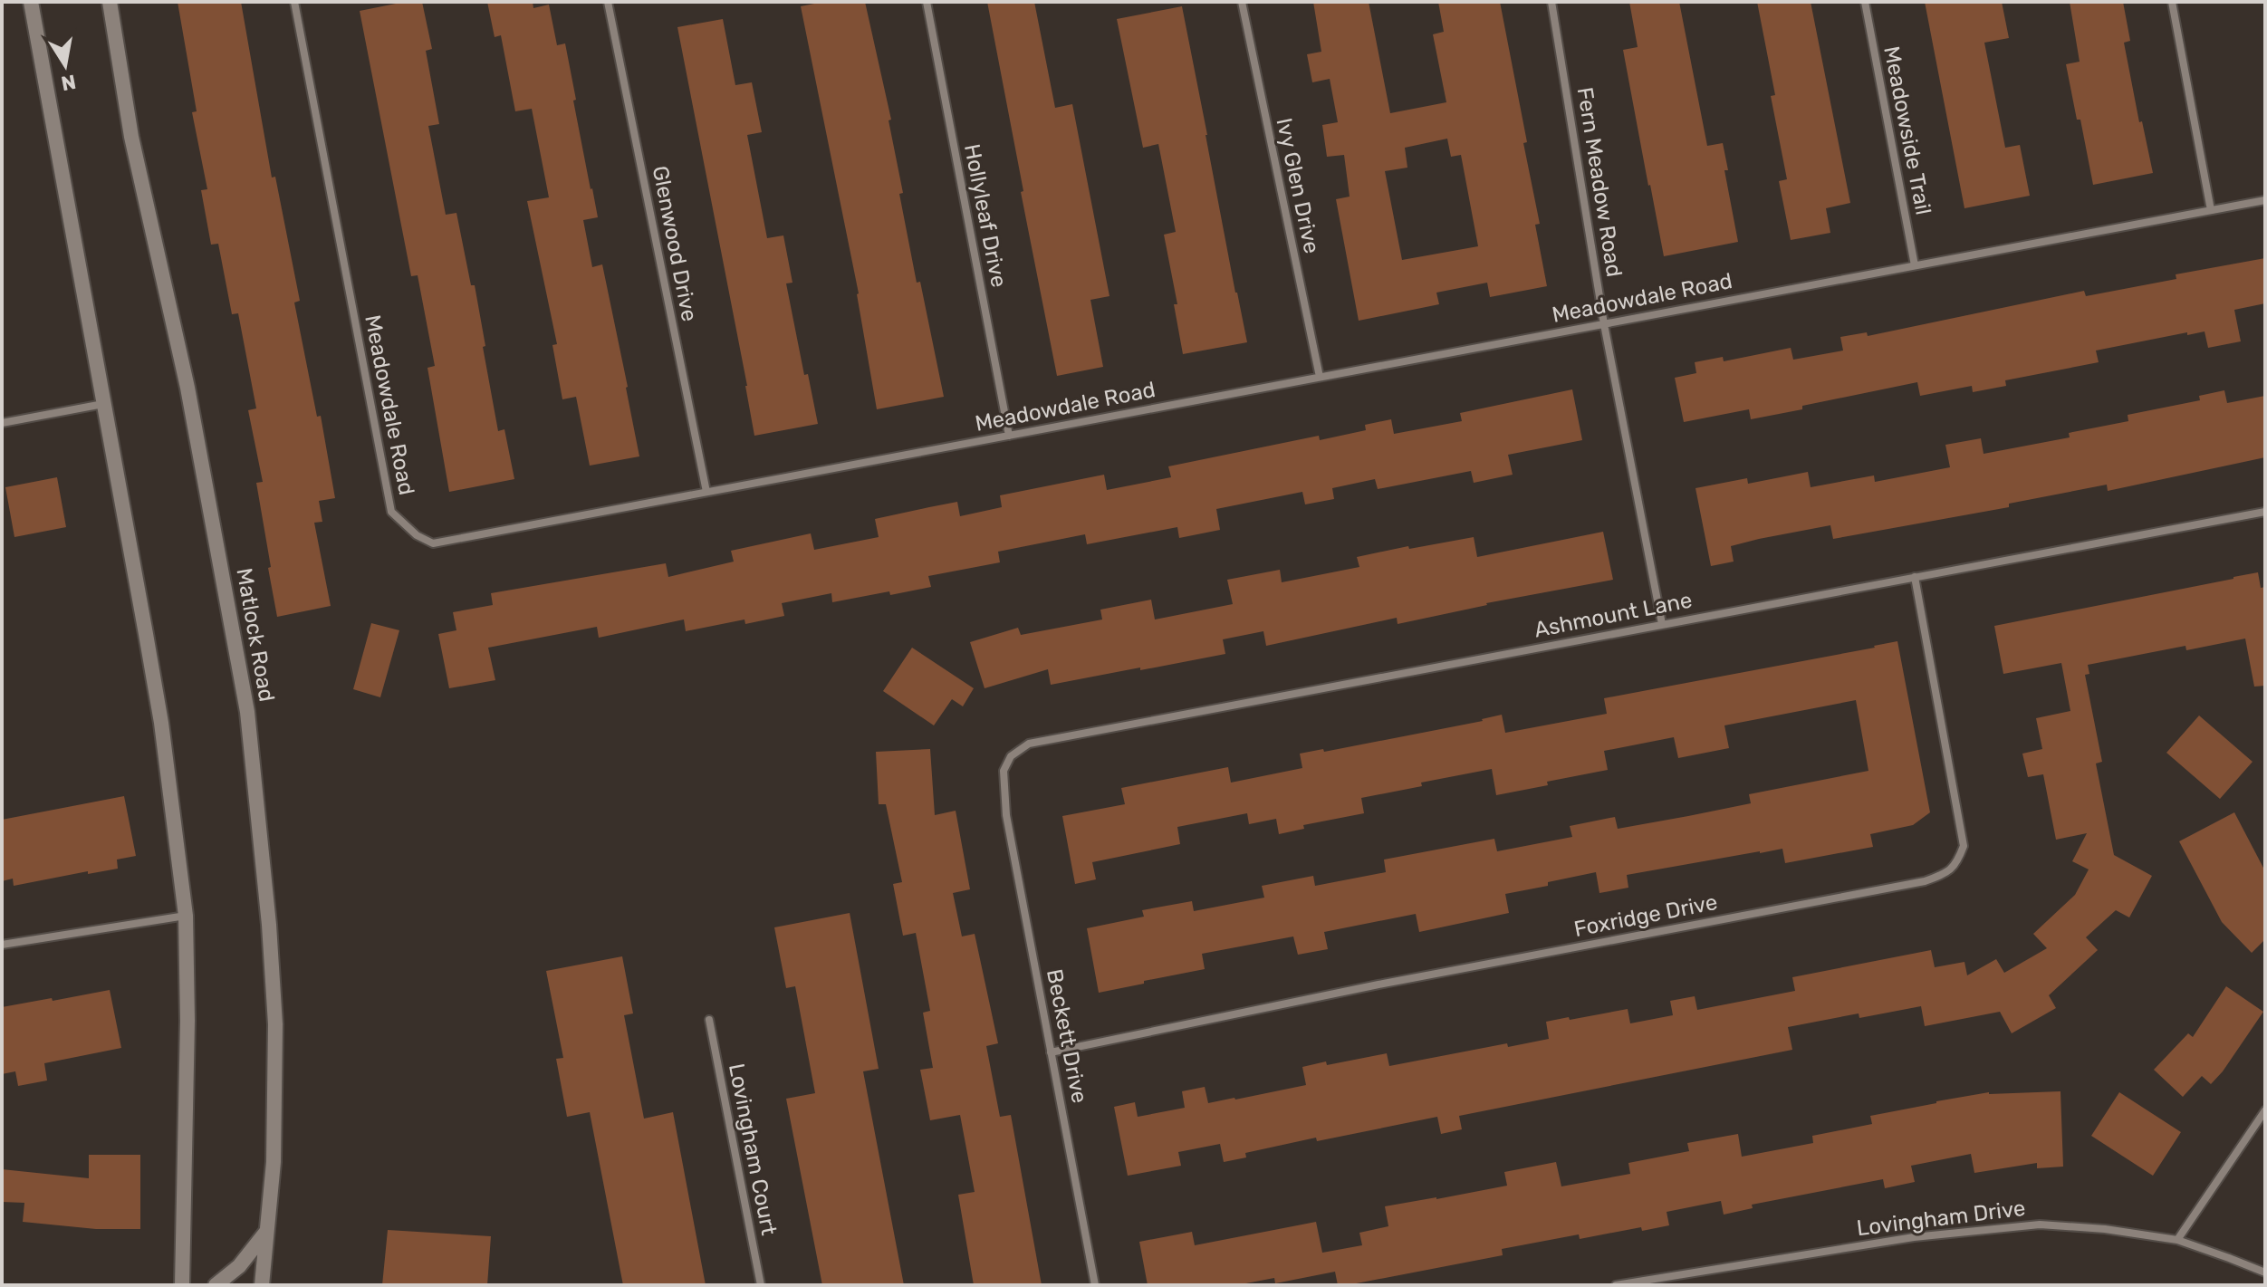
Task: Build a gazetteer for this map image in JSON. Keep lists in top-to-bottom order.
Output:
{
  "streets": {
    "main road": ["Matlock Road"],
    "street": [
      "Meadowside Trail",
      "Fern Meadow Road",
      "Ivy Glen Drive",
      "Hollyleaf Drive",
      "Glenwood Drive",
      "Meadowdale Road",
      "Ashmount Lane",
      "Foxridge Drive",
      "Beckett Drive",
      "Lovingham Court",
      "Lovingham Drive"
    ]
  },
  "crossings": [
    ["Meadowside Trail", "Meadowdale Road"],
    ["Fern Meadow Road", "Meadowdale Road"],
    ["Fern Meadow Road", "Ashmount Lane"],
    ["Ivy Glen Drive", "Meadowdale Road"],
    ["Hollyleaf Drive", "Meadowdale Road"],
    ["Glenwood Drive", "Meadowdale Road"],
    ["Ashmount Lane", "Foxridge Drive"],
    ["Ashmount Lane", "Beckett Drive"],
    ["Foxridge Drive", "Beckett Drive"]
  ],
  "north": "bottom"
}
